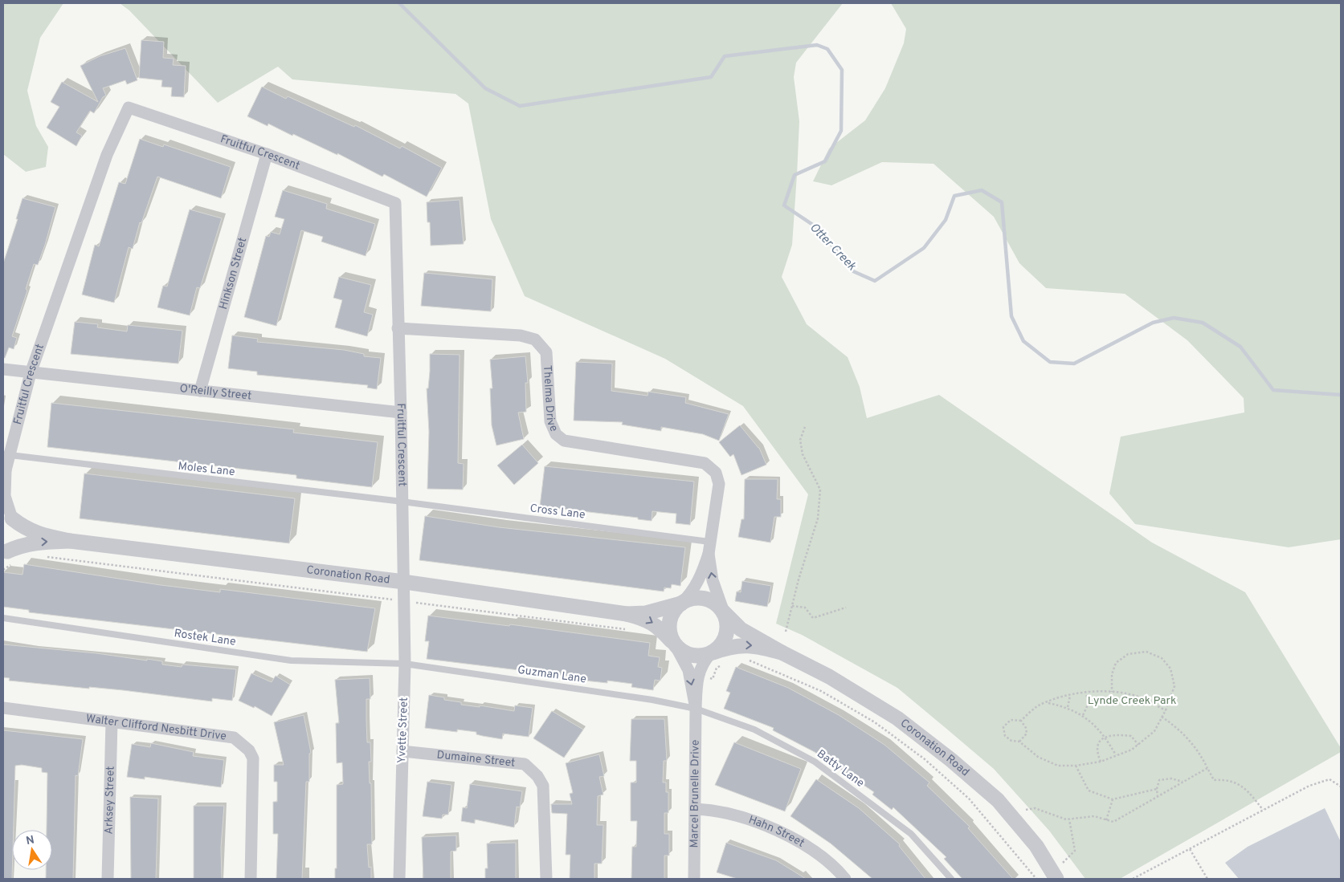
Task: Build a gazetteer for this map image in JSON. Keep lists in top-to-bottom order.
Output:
{
  "streets": {
    "street": [
      "Fruitful Crescent",
      "Hinkson Street",
      "O'Reilly Street",
      "Thelma Drive",
      "Coronation Road",
      "Walter Clifford Nesbitt Drive",
      "Yvette Street",
      "Dumaine Street",
      "Marcel Brunelle Drive",
      "Arksey Street",
      "Hahn Street"
    ],
    "lane": [
      "Moles Lane",
      "Cross Lane",
      "Rostek Lane",
      "Guzman Lane",
      "Batty Lane"
    ]
  },
  "crossings": [
    ["Fruitful Crescent", "Hinkson Street"],
    ["Fruitful Crescent", "O'Reilly Street"],
    ["Fruitful Crescent", "Thelma Drive"],
    ["Fruitful Crescent", "Moles Lane"],
    ["Fruitful Crescent", "Cross Lane"],
    ["Fruitful Crescent", "Coronation Road"],
    ["Fruitful Crescent", "Yvette Street"],
    ["Hinkson Street", "O'Reilly Street"],
    ["Thelma Drive", "Cross Lane"],
    ["Thelma Drive", "Coronation Road"],
    ["Thelma Drive", "Marcel Brunelle Drive"],
    ["Moles Lane", "Cross Lane"],
    ["Coronation Road", "Yvette Street"],
    ["Coronation Road", "Marcel Brunelle Drive"],
    ["Rostek Lane", "Guzman Lane"],
    ["Rostek Lane", "Yvette Street"],
    ["Guzman Lane", "Yvette Street"],
    ["Guzman Lane", "Batty Lane"],
    ["Guzman Lane", "Marcel Brunelle Drive"],
    ["Walter Clifford Nesbitt Drive", "Arksey Street"],
    ["Yvette Street", "Dumaine Street"],
    ["Batty Lane", "Marcel Brunelle Drive"],
    ["Marcel Brunelle Drive", "Hahn Street"]
  ],
  "water": ["Otter Creek"],
  "parks": ["Lynde Creek Park"],
  "north": "top"
}
